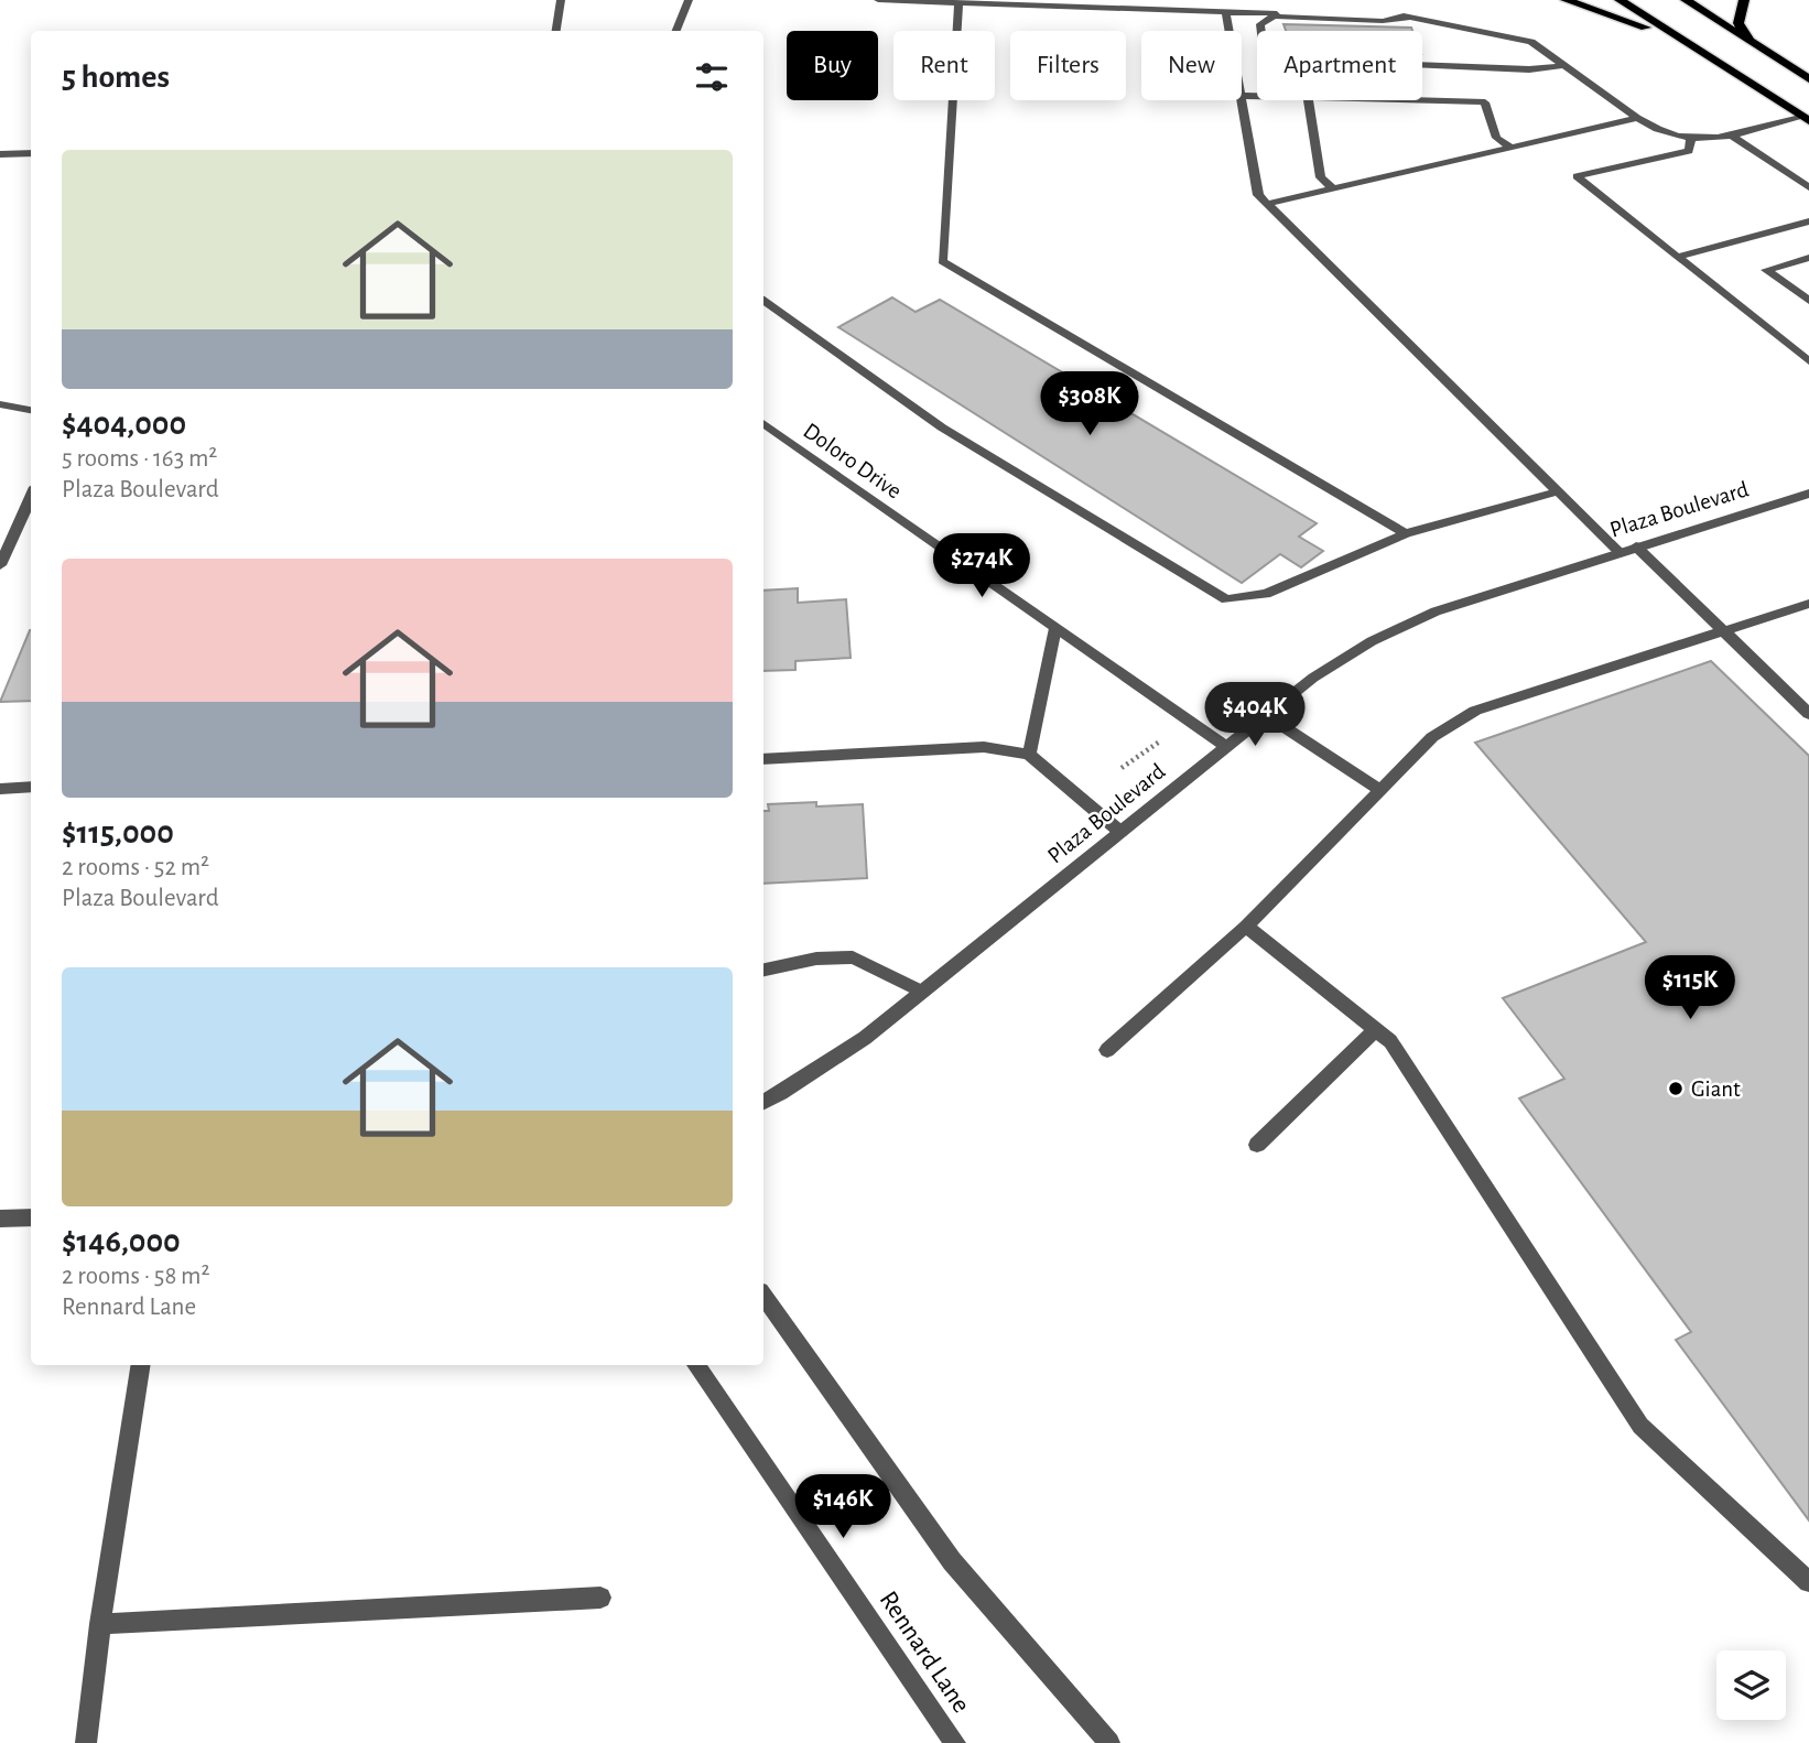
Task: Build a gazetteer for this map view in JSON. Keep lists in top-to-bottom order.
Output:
{
  "streets": {
    "street": ["Doloro Drive", "Plaza Boulevard", "Rennard Lane"]
  },
  "crossings": [
    ["Doloro Drive", "Plaza Boulevard"]
  ],
  "places": ["Giant"],
  "page": {
    "chip": [
      "Buy",
      "Rent",
      "Filters",
      "New",
      "Apartment"
    ],
    "heading": "5 homes",
    "list": [
      {
        "name": "$404,000",
        "note": "5 rooms · 163 m² · Plaza Boulevard"
      },
      {
        "name": "$115,000",
        "note": "2 rooms · 52 m² · Plaza Boulevard"
      },
      {
        "name": "$146,000",
        "note": "2 rooms · 58 m² · Rennard Lane"
      }
    ],
    "price": [
      "$308K",
      "$274K",
      "$404K",
      "$115K",
      "$146K"
    ]
  }
}
